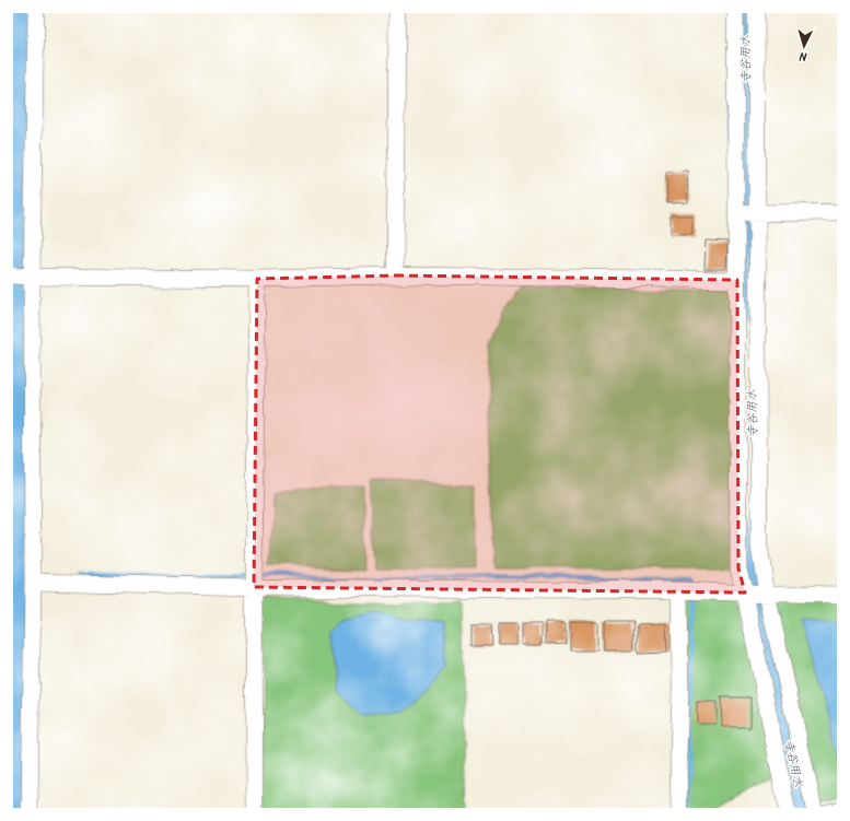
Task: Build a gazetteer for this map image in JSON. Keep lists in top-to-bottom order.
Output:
{
  "water": ["寺谷用水"],
  "north": "bottom"
}
